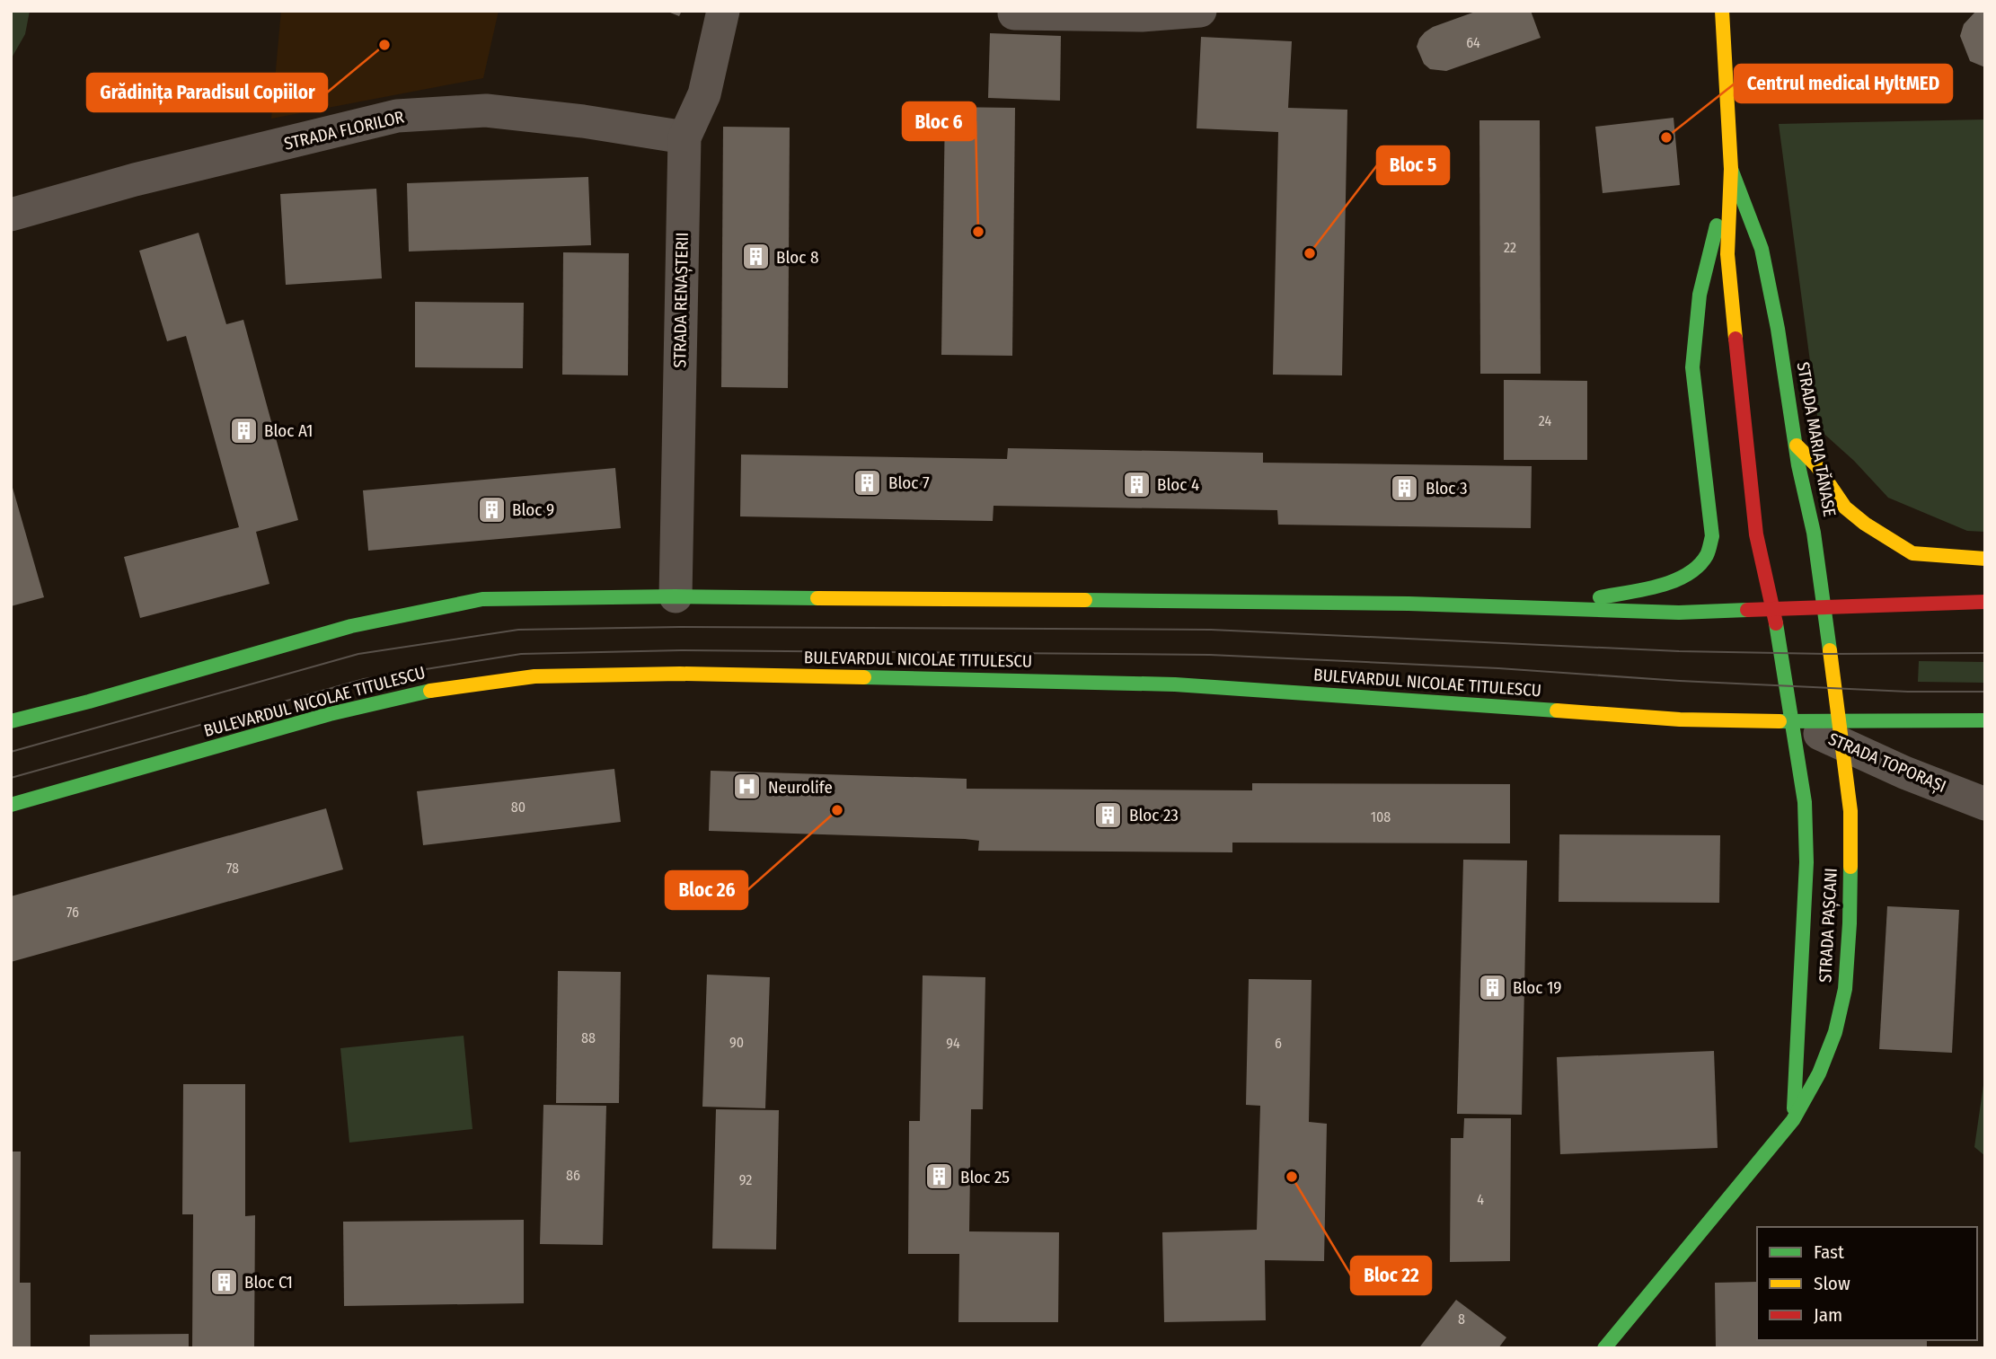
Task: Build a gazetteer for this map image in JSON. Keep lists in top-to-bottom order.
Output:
{
  "streets": {
    "main road": ["STRADA MARIA TĂNASE", "BULEVARDUL NICOLAE TITULESCU", "STRADA PAȘCANI"],
    "street": ["STRADA FLORILOR", "STRADA RENAȘTERII", "STRADA TOPORAȘI"]
  },
  "crossings": [
    ["STRADA FLORILOR", "STRADA RENAȘTERII"],
    ["STRADA MARIA TĂNASE", "BULEVARDUL NICOLAE TITULESCU"],
    ["STRADA MARIA TĂNASE", "STRADA TOPORAȘI"],
    ["STRADA MARIA TĂNASE", "STRADA PAȘCANI"],
    ["BULEVARDUL NICOLAE TITULESCU", "STRADA TOPORAȘI"],
    ["BULEVARDUL NICOLAE TITULESCU", "STRADA PAȘCANI"],
    ["STRADA TOPORAȘI", "STRADA PAȘCANI"]
  ],
  "places": {
    "other": [
      "Grădinița Paradisul Copiilor",
      "Centrul medical HyltMED",
      "Bloc 6",
      "Bloc 5",
      "Bloc 26",
      "Bloc 22"
    ],
    "building": [
      "Bloc 8",
      "Bloc A1",
      "Bloc 7",
      "Bloc 4",
      "Bloc 3",
      "Bloc 9",
      "Bloc 23",
      "Bloc 19",
      "Bloc 25",
      "Bloc C1"
    ],
    "hospital": ["Neurolife"]
  },
  "house_numbers": [
    "64",
    "22",
    "24",
    "80",
    "108",
    "78",
    "76",
    "88",
    "90",
    "94",
    "6",
    "86",
    "92",
    "4",
    "8"
  ],
  "legend": ["Fast", "Slow", "Jam"]
}
